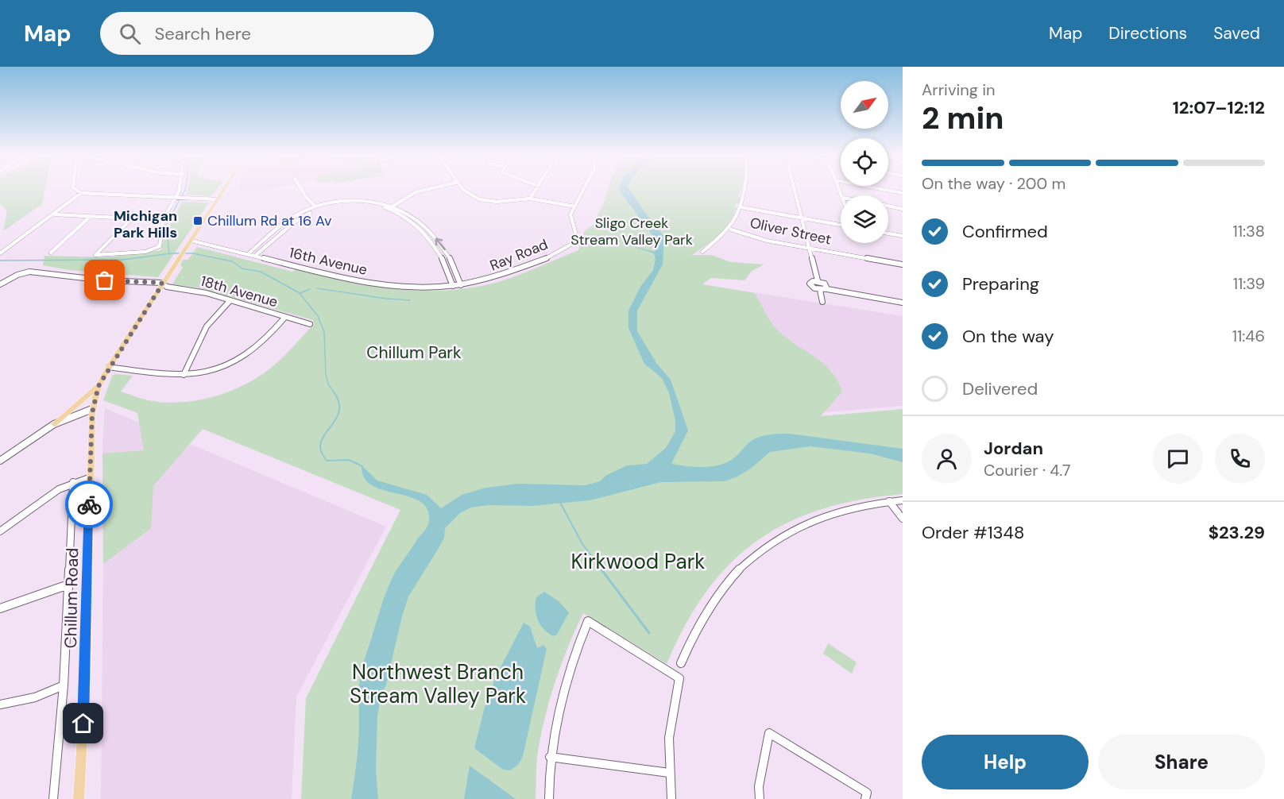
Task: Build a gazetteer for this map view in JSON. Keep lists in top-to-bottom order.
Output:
{
  "streets": {
    "main road": ["Chillum Road"],
    "street": [
      "Oliver Street",
      "Ray Road",
      "16th Avenue",
      "18th Avenue"
    ]
  },
  "crossings": [
    ["Ray Road", "16th Avenue"],
    ["16th Avenue", "Chillum Road"],
    ["18th Avenue", "Chillum Road"]
  ],
  "districts": ["Michigan Park Hills"],
  "parks": [
    "Sligo Creek Stream Valley Park",
    "Chillum Park",
    "Kirkwood Park",
    "Northwest Branch Stream Valley Park"
  ],
  "places": {
    "transit": ["Chillum Rd at 16 Av"]
  },
  "north": "top right",
  "page": {
    "header": "Map",
    "search": "Search here",
    "nav": ["Map", "Directions", "Saved"],
    "heading": ["2 min", "Arriving in", "12:07–12:12"],
    "panel": [
      "Jordan",
      "Courier · 4.7",
      "Order #1348",
      "$23.29"
    ],
    "bar": "On the way · 200 m",
    "list": [
      ["Confirmed", "11:38"],
      ["Preparing", "11:39"],
      ["On the way", "11:46"],
      "Delivered"
    ],
    "buttons": ["Help", "Share"]
  }
}
